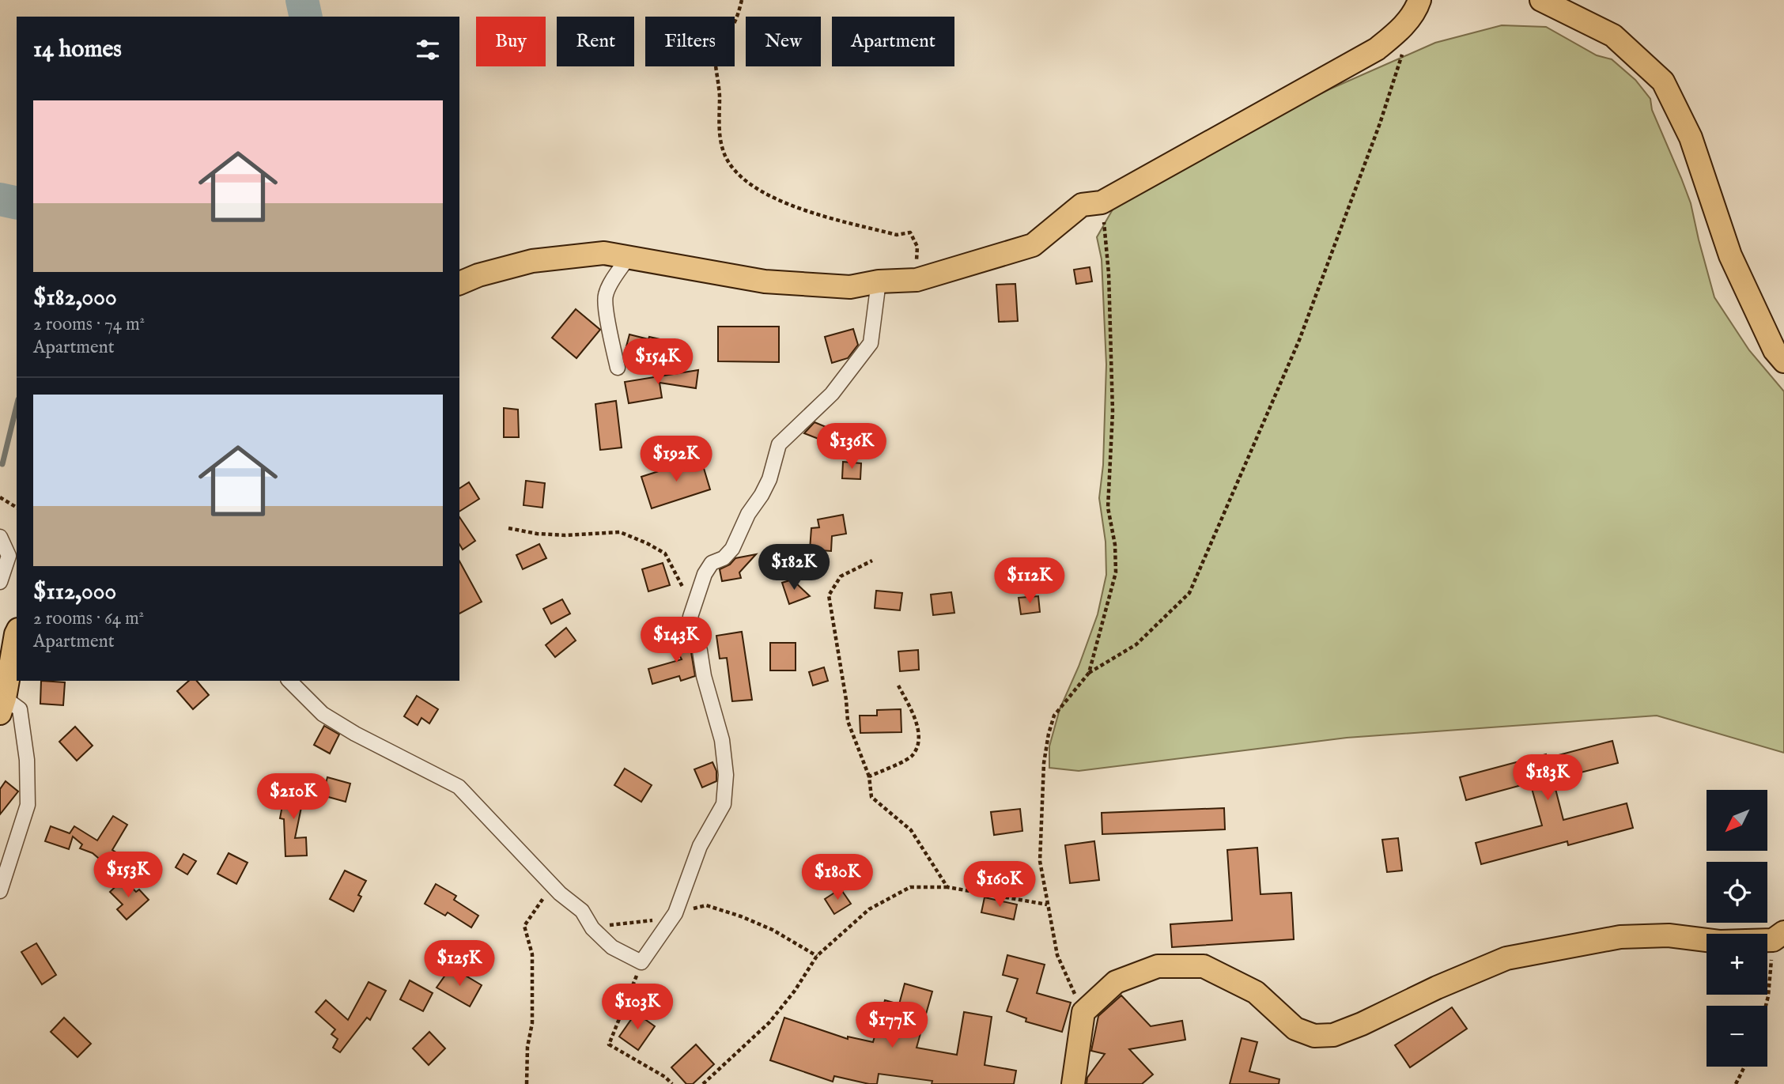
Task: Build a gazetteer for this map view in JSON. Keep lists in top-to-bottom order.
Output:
{
  "north": "bottom left",
  "page": {
    "chip": [
      "Buy",
      "Rent",
      "Filters",
      "New",
      "Apartment"
    ],
    "heading": "14 homes",
    "list": [
      {
        "name": "$182,000",
        "note": "2 rooms · 74 m² · Apartment"
      },
      {
        "name": "$112,000",
        "note": "2 rooms · 64 m² · Apartment"
      }
    ],
    "price": [
      "$154K",
      "$136K",
      "$192K",
      "$182K",
      "$112K",
      "$143K",
      "$183K",
      "$210K",
      "$153K",
      "$180K",
      "$160K",
      "$125K",
      "$103K",
      "$177K"
    ],
    "map_buttons": ["+", "−"]
  }
}
